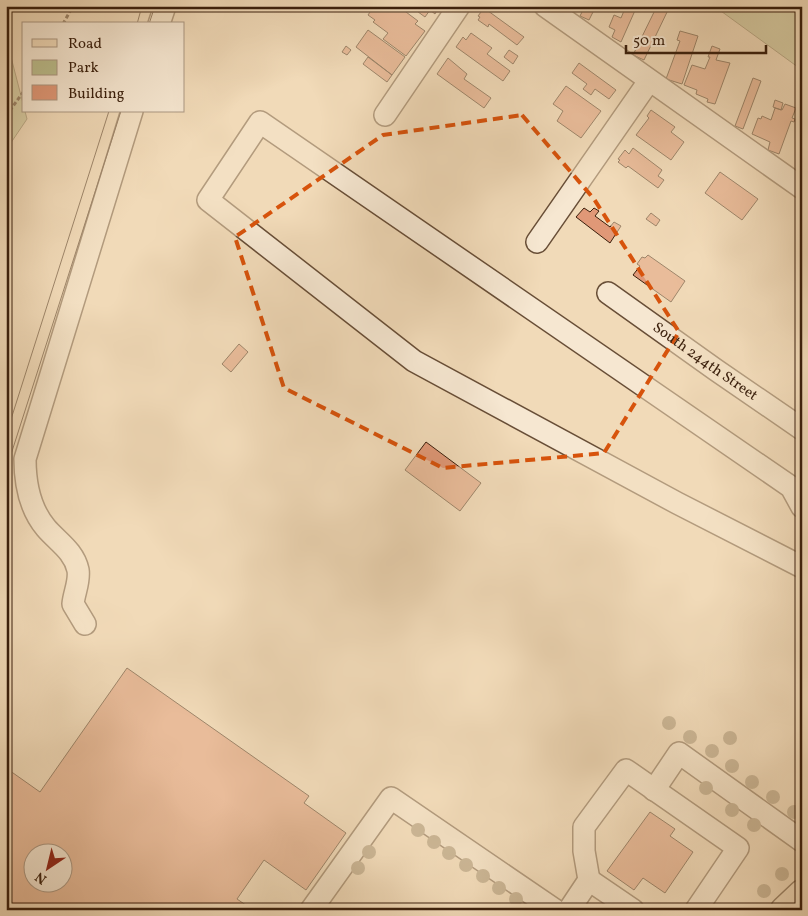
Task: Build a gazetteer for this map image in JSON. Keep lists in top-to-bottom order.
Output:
{
  "streets": {
    "street": ["South 244th Street"]
  },
  "legend": ["Road", "Park", "Building"],
  "scale_bar": "50 m",
  "north": "bottom left"
}
